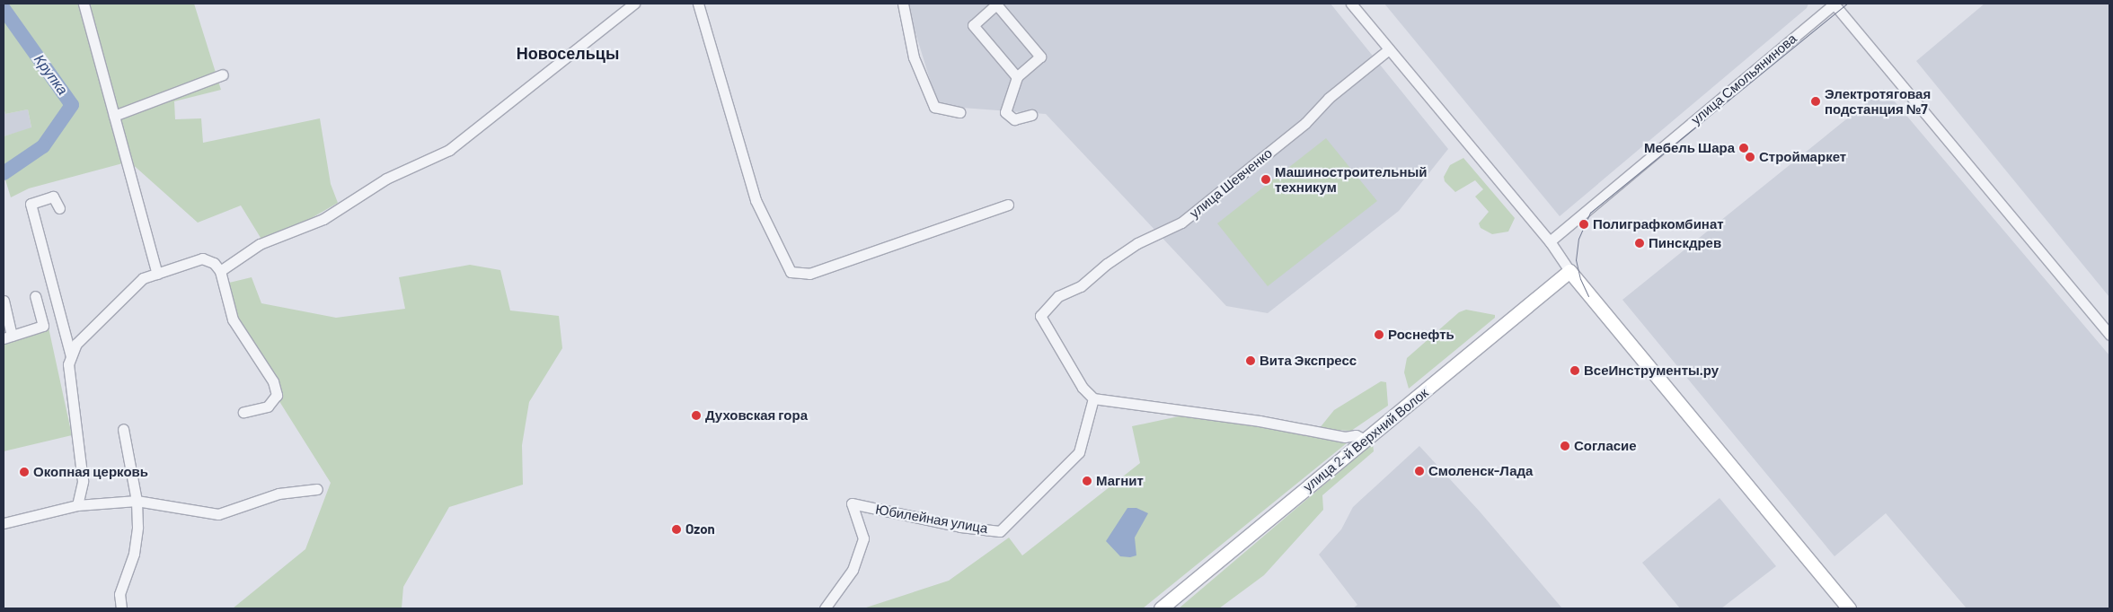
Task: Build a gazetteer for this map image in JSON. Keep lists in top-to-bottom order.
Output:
{
  "streets": {
    "main road": ["улица 2-й Верхний Волок"],
    "street": ["улица Смольянинова", "улица Шевченко", "Юбилейная улица"]
  },
  "crossings": [
    ["улица Шевченко", "Юбилейная улица"]
  ],
  "districts": ["Новосельцы"],
  "water": ["Крупка"],
  "places": [
    "Электротяговая подстанция №7",
    "Мебель Шара",
    "Строймаркет",
    "Машиностроительный техникум",
    "Полиграфкомбинат",
    "Пинскдрев",
    "Роснефть",
    "Вита Экспресс",
    "ВсеИнструменты.ру",
    "Духовская гора",
    "Согласие",
    "Смоленск-Лада",
    "Окопная церковь",
    "Магнит",
    "Ozon"
  ]
}
